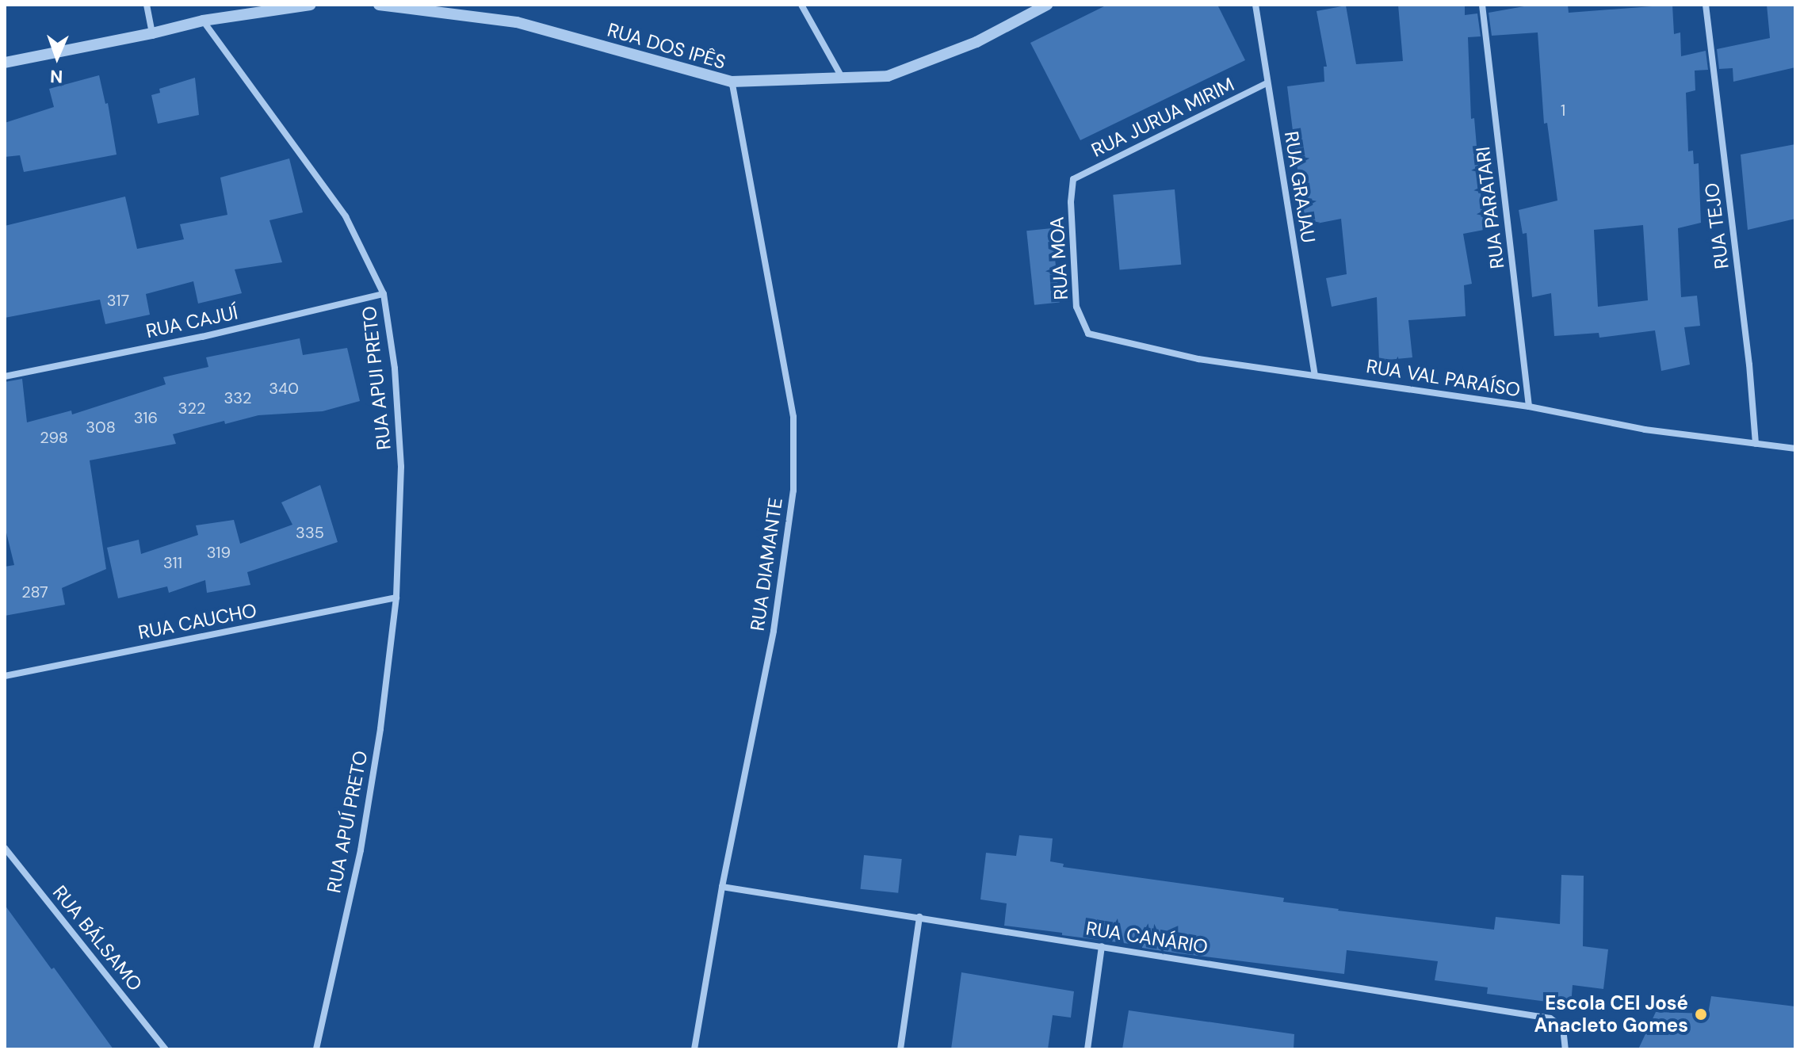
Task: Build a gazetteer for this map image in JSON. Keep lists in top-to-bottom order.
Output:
{
  "streets": {
    "street": [
      "RUA DOS IPÊS",
      "RUA JURUA MIRIM",
      "RUA GRAJAU",
      "RUA PARATARI",
      "RUA TEJO",
      "RUA MOA",
      "RUA CAJUÍ",
      "RUA APUI PRETO",
      "RUA VAL PARAÍSO",
      "RUA DIAMANTE",
      "RUA CAUCHO",
      "RUA APUÍ PRETO",
      "RUA CANÁRIO",
      "RUA BÁLSAMO"
    ]
  },
  "crossings": [
    ["RUA DOS IPÊS", "RUA DIAMANTE"],
    ["RUA JURUA MIRIM", "RUA GRAJAU"],
    ["RUA JURUA MIRIM", "RUA MOA"],
    ["RUA GRAJAU", "RUA VAL PARAÍSO"],
    ["RUA PARATARI", "RUA VAL PARAÍSO"],
    ["RUA TEJO", "RUA VAL PARAÍSO"],
    ["RUA MOA", "RUA VAL PARAÍSO"],
    ["RUA CAJUÍ", "RUA APUI PRETO"],
    ["RUA APUI PRETO", "RUA CAUCHO"],
    ["RUA APUI PRETO", "RUA APUÍ PRETO"],
    ["RUA DIAMANTE", "RUA CANÁRIO"],
    ["RUA CAUCHO", "RUA APUÍ PRETO"]
  ],
  "places": ["Escola CEI José Anacleto Gomes"],
  "house_numbers": [
    "1",
    "317",
    "340",
    "332",
    "322",
    "316",
    "308",
    "298",
    "335",
    "319",
    "311",
    "287"
  ],
  "north": "bottom"
}
